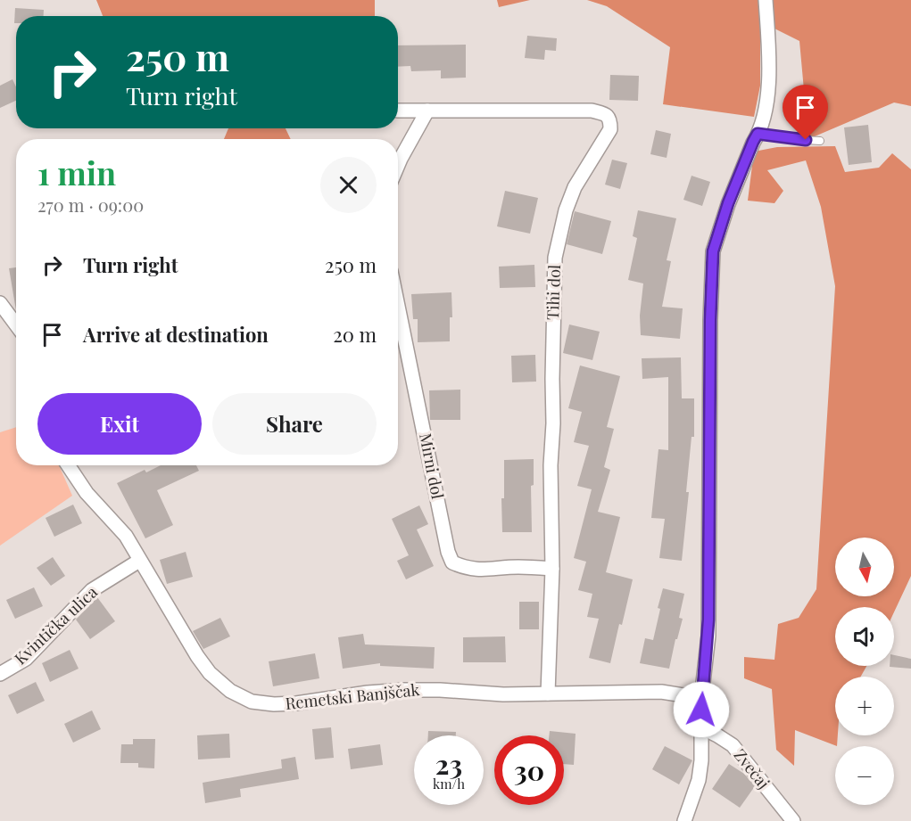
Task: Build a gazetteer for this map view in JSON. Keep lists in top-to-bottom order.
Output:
{
  "streets": {
    "street": [
      "Tihi dol",
      "Mirni dol",
      "Kvintička ulica",
      "Remetski Banjščak",
      "Zvečaj"
    ]
  },
  "crossings": [
    ["Tihi dol", "Mirni dol"],
    ["Tihi dol", "Remetski Banjščak"],
    ["Kvintička ulica", "Remetski Banjščak"]
  ],
  "north": "bottom",
  "page": {
    "turn": ["250 m", "Turn right"],
    "heading": ["1 min", "270 m · 09:00"],
    "list": [
      {
        "name": "Turn right",
        "value": "250 m"
      },
      {
        "name": "Arrive at destination",
        "value": "20 m"
      }
    ],
    "buttons": ["Exit", "Share"],
    "map_buttons": ["+", "−"],
    "speed": "23 km/h",
    "limit": "30"
  }
}
